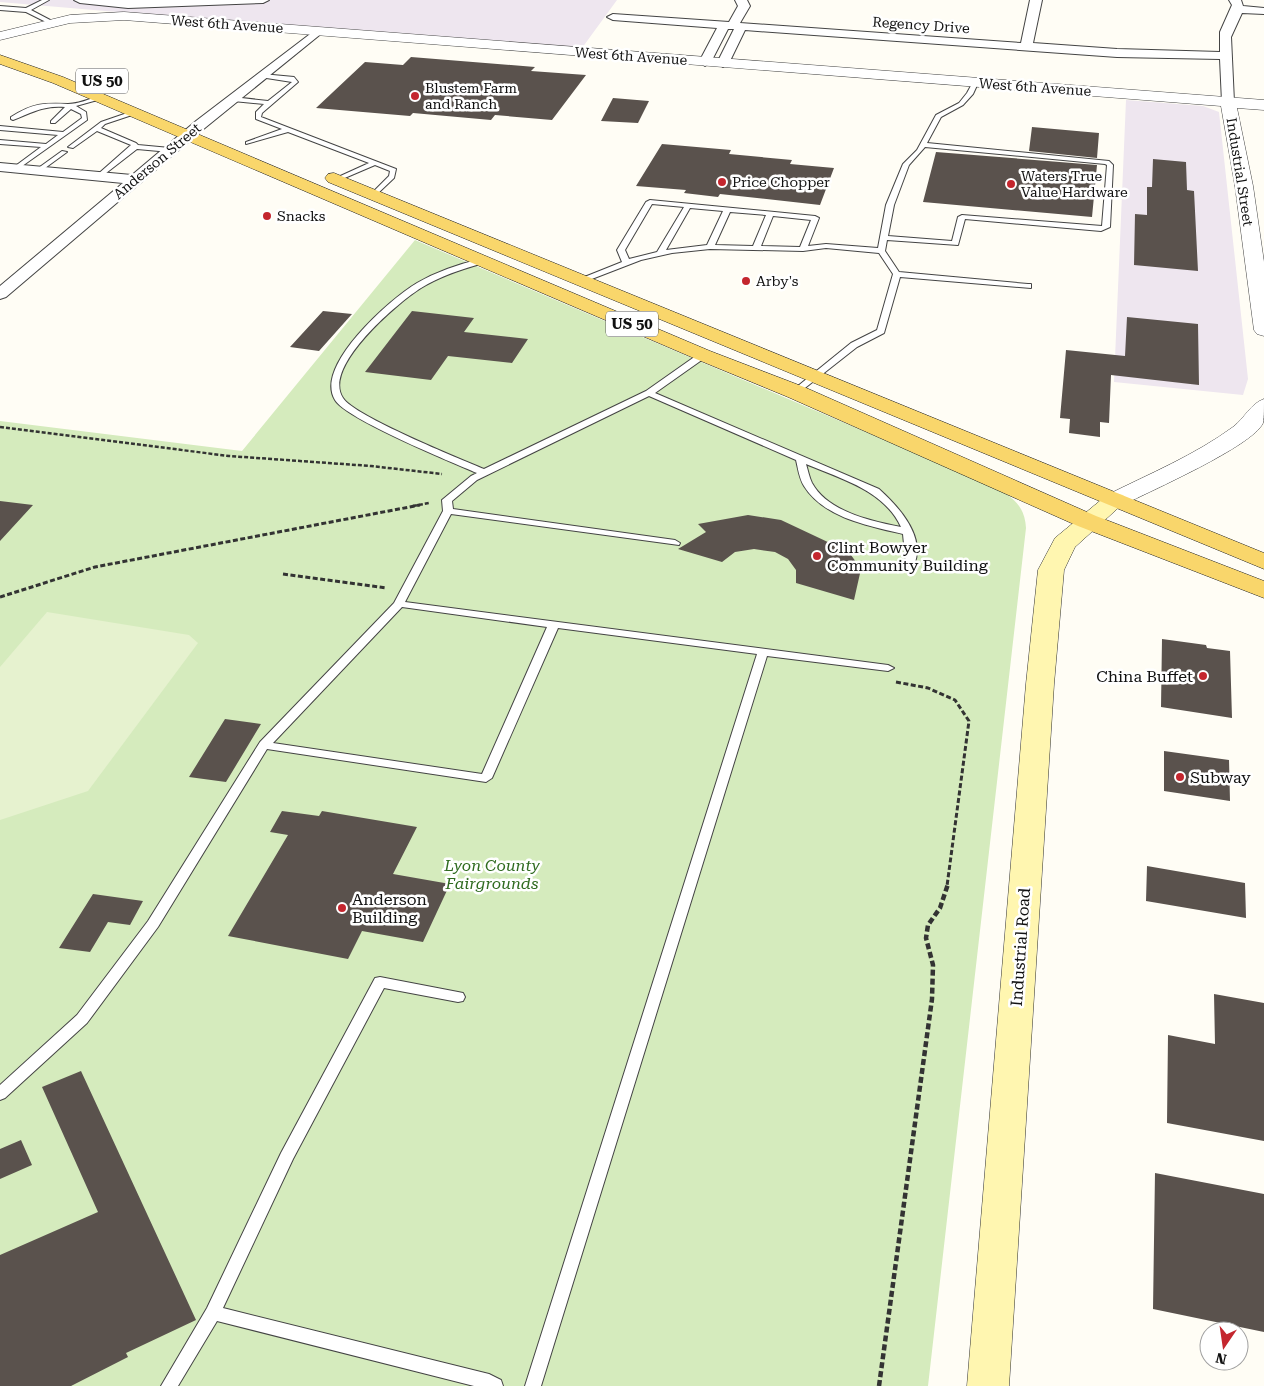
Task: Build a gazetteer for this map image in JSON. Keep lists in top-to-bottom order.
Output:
{
  "streets": {
    "main road": ["US 50", "Industrial Road"],
    "street": [
      "West 6th Avenue",
      "Regency Drive",
      "Anderson Street",
      "Industrial Street"
    ]
  },
  "crossings": [
    ["West 6th Avenue", "Anderson Street"],
    ["West 6th Avenue", "Industrial Street"],
    ["US 50", "Anderson Street"],
    ["US 50", "Industrial Road"]
  ],
  "parks": ["Lyon County Fairgrounds"],
  "places": [
    "Blustem Farm and Ranch",
    "Price Chopper",
    "Waters True Value Hardware",
    "Snacks",
    "Arby's",
    "Clint Bowyer Community Building",
    "China Buffet",
    "Subway",
    "Anderson Building"
  ],
  "north": "bottom"
}
